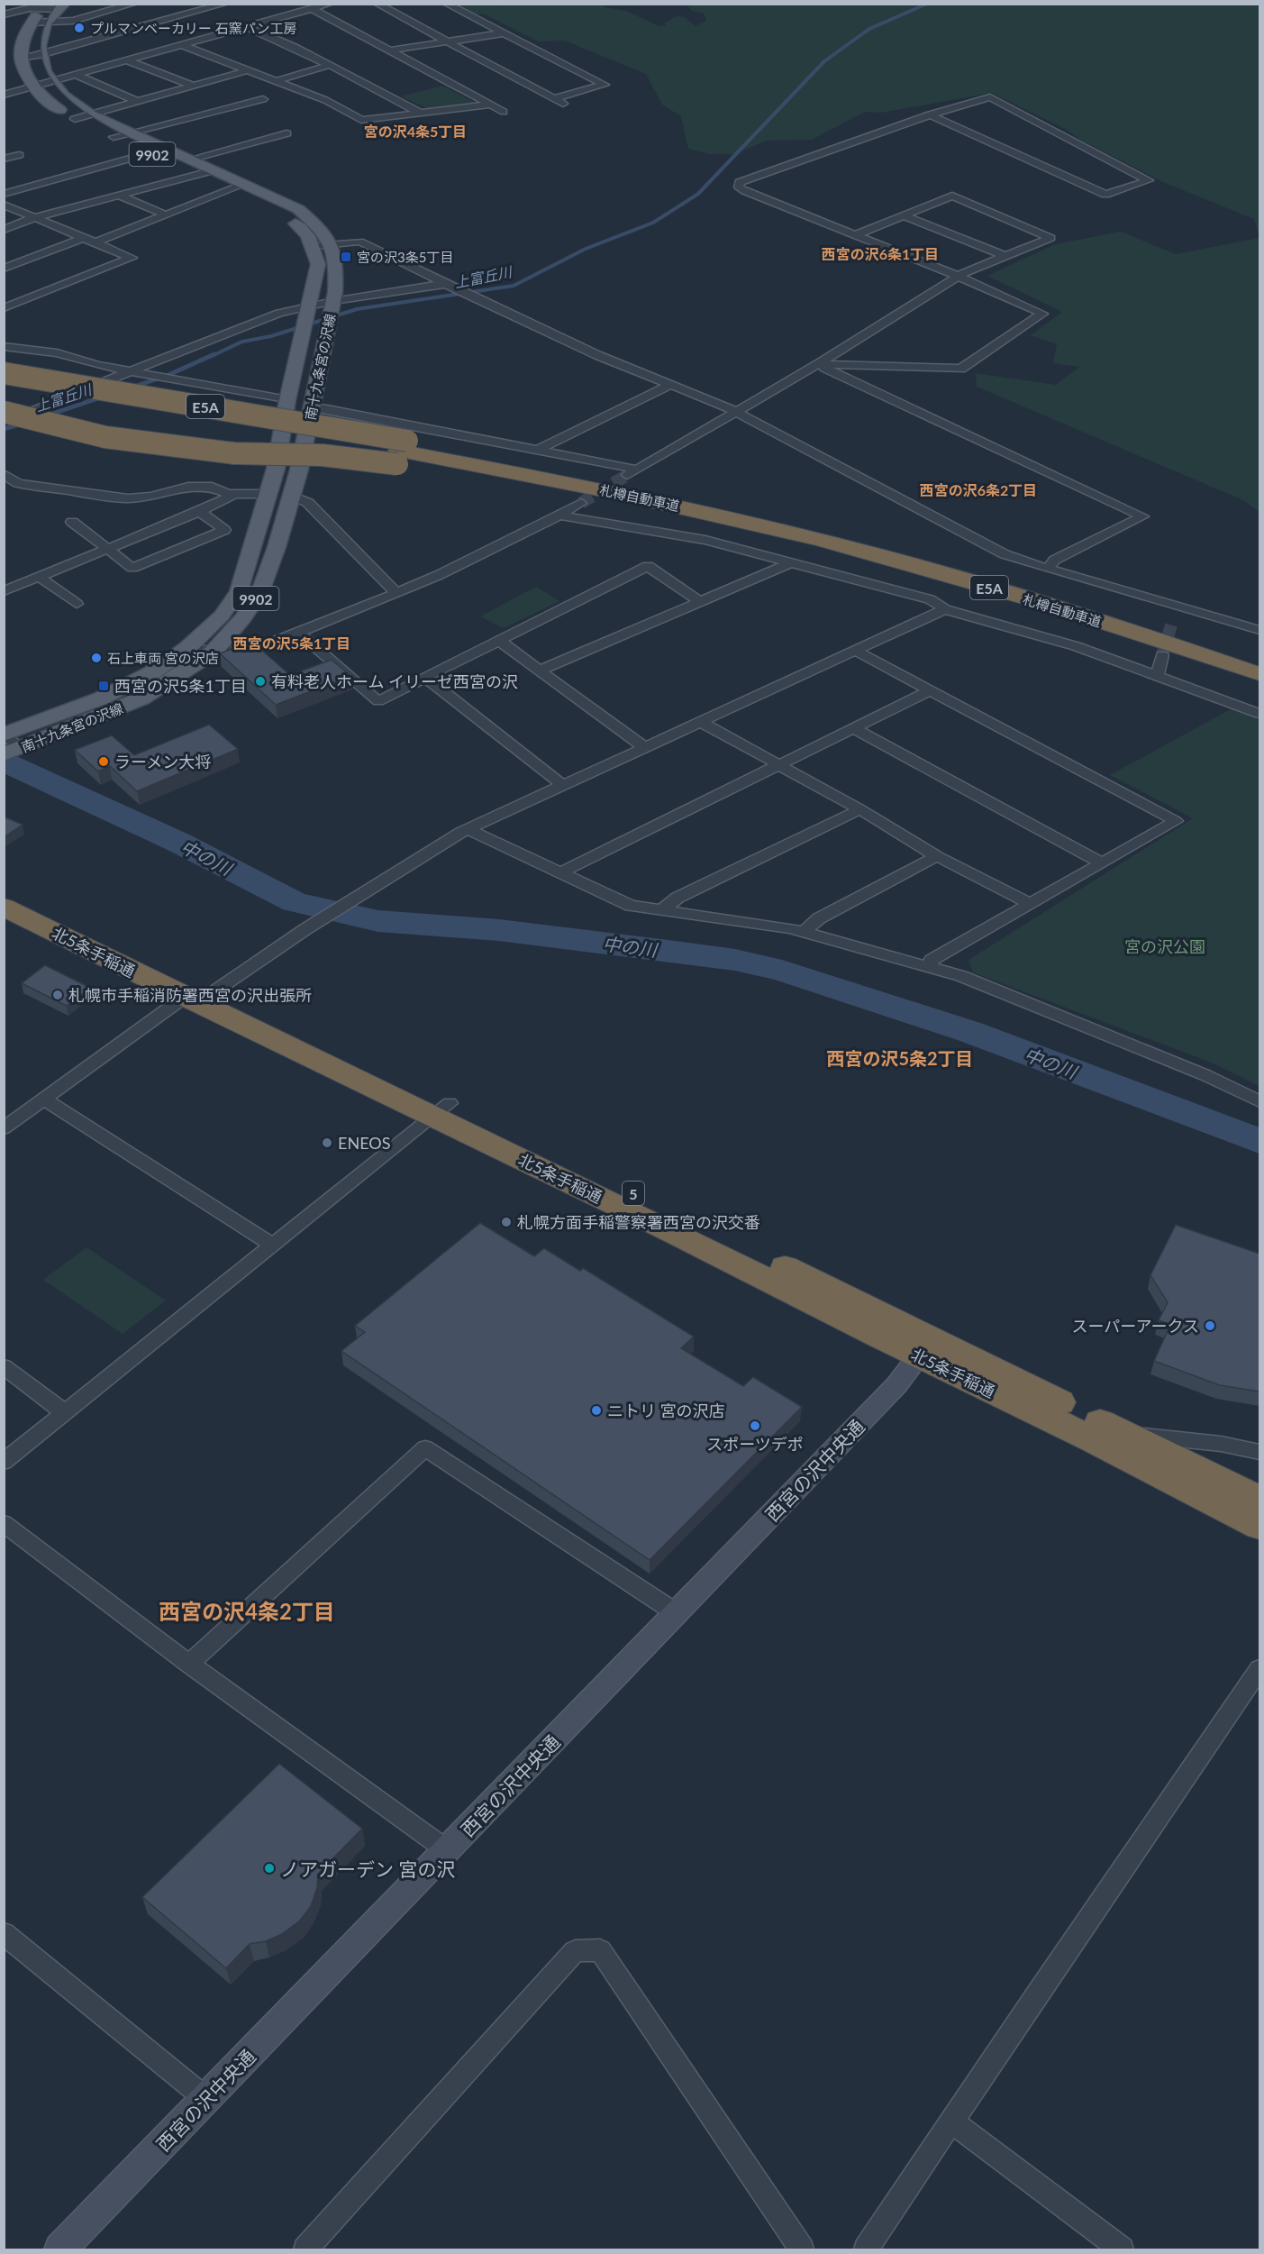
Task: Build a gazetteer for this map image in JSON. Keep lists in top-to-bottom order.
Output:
{
  "streets": {
    "highway": [
      "E5A",
      "札樽自動車道",
      "北5条手稲通",
      "5"
    ],
    "main road": ["9902", "南十九条宮の沢線"],
    "street": ["西宮の沢中央通"]
  },
  "crossings": [
    ["北5条手稲通", "西宮の沢中央通"]
  ],
  "districts": [
    "宮の沢4条5丁目",
    "西宮の沢6条1丁目",
    "西宮の沢6条2丁目",
    "西宮の沢5条1丁目",
    "西宮の沢5条2丁目",
    "西宮の沢4条2丁目"
  ],
  "water": ["上富丘川", "中の川"],
  "parks": ["宮の沢公園"],
  "places": {
    "other": [
      "プルマンベーカリー 石窯パン工房",
      "石上車両 宮の沢店",
      "有料老人ホーム イリーゼ西宮の沢",
      "ラーメン大将",
      "札幌市手稲消防署西宮の沢出張所",
      "ENEOS",
      "札幌方面手稲警察署西宮の沢交番",
      "スーパーアークス",
      "ニトリ 宮の沢店",
      "スポーツデポ",
      "ノアガーデン 宮の沢"
    ],
    "transit": ["宮の沢3条5丁目", "西宮の沢5条1丁目"]
  }
}
